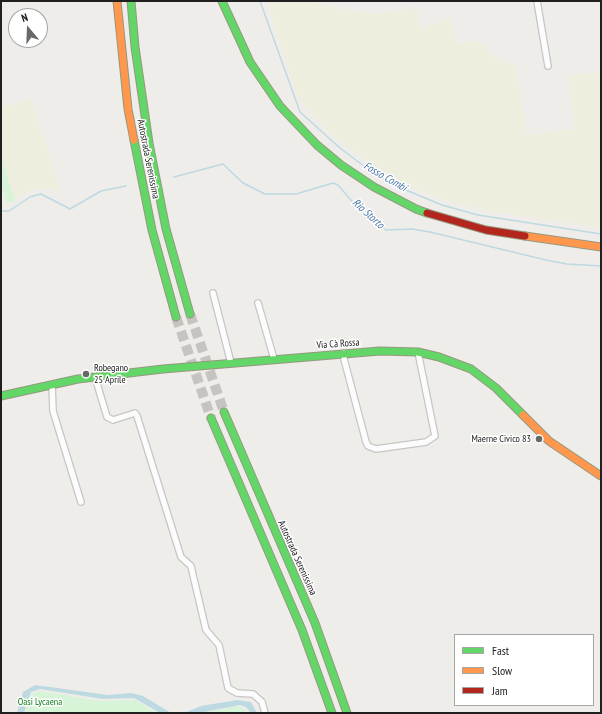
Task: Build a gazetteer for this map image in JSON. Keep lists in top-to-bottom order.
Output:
{
  "streets": {
    "main road": ["Autostrada Serenissima", "Via Cà Rossa"]
  },
  "water": ["Fosso Combi", "Rio Storto"],
  "parks": ["Oasi Lycaena"],
  "places": ["Robegano 25 Aprile", "Maerne Civico 83"],
  "legend": ["Fast", "Slow", "Jam"],
  "north": "top"
}
